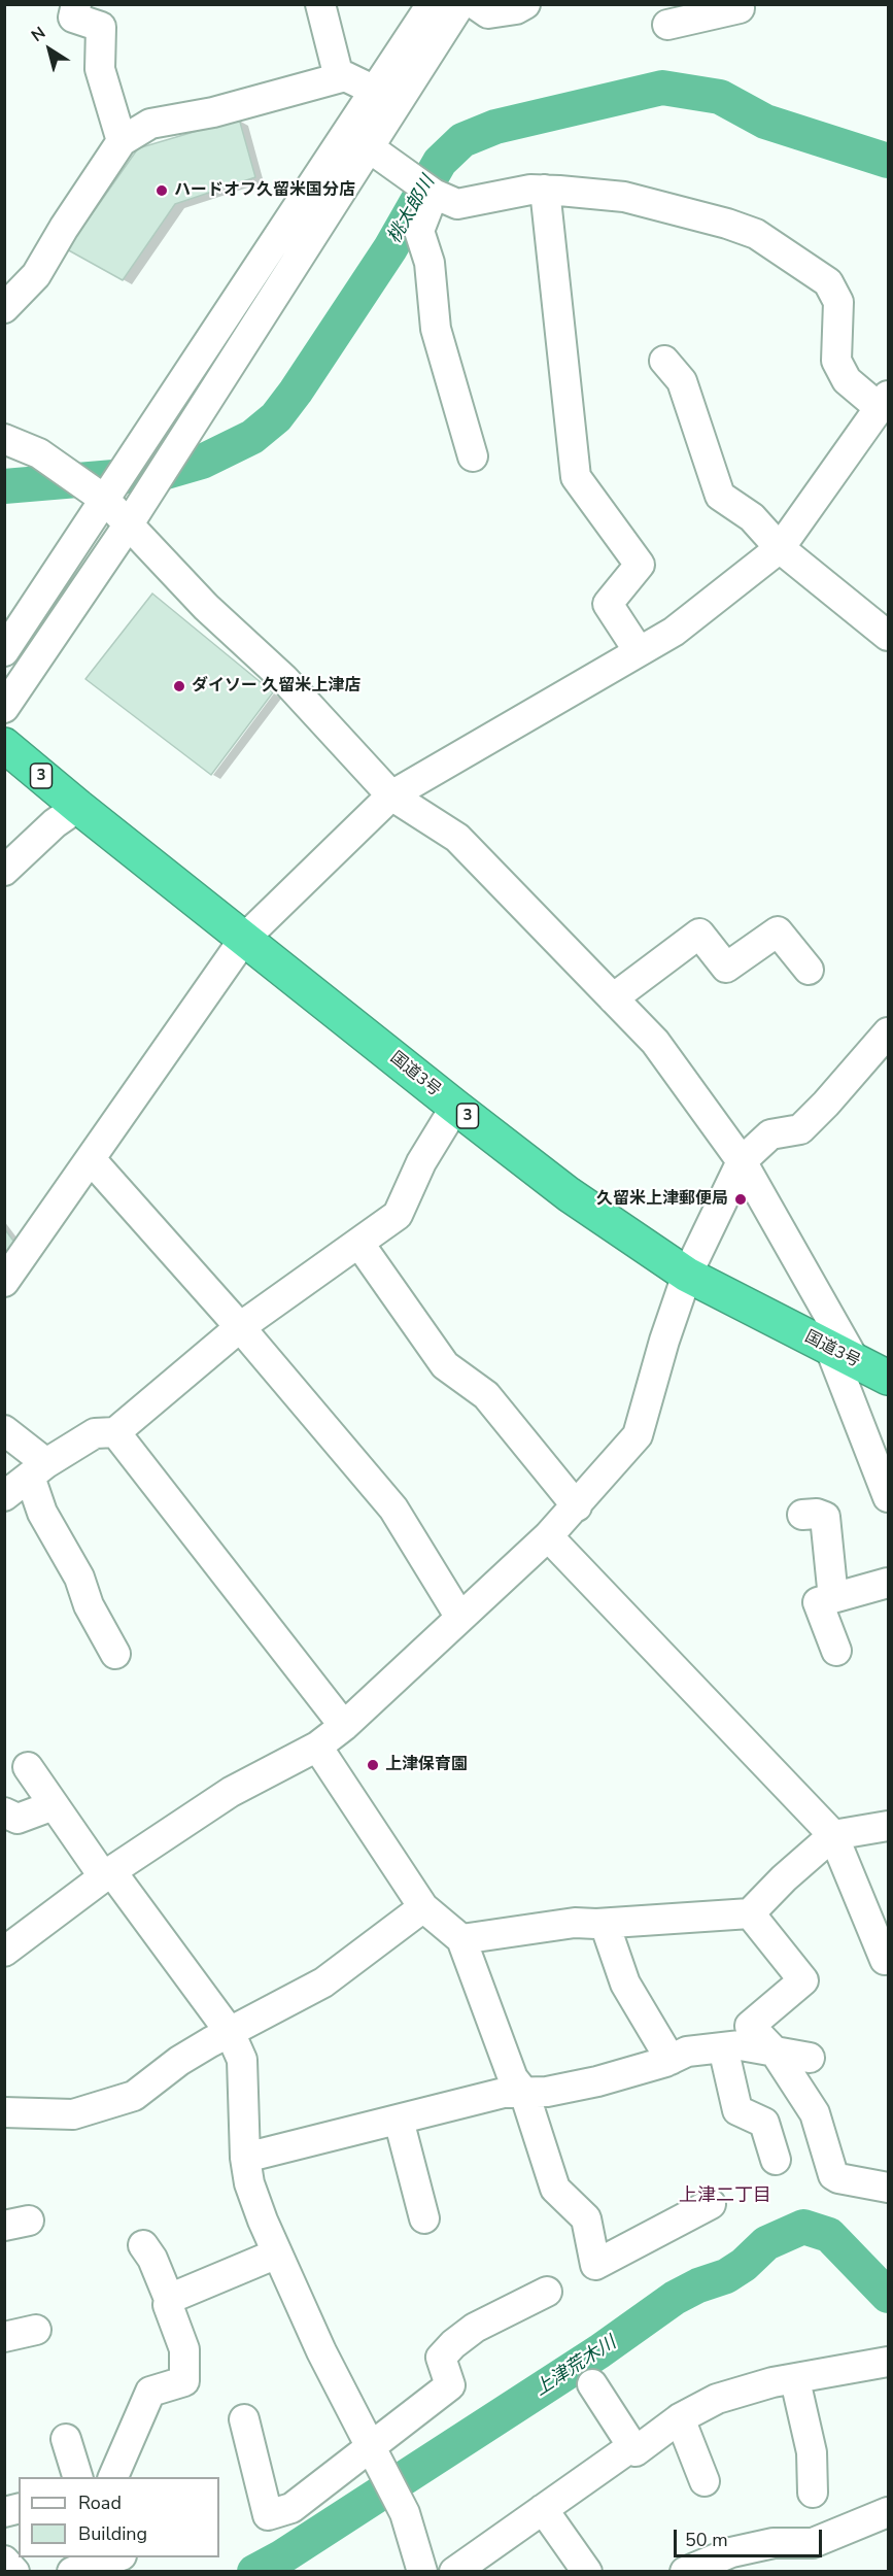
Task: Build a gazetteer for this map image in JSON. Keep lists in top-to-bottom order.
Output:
{
  "streets": {
    "highway": ["3", "国道3号"]
  },
  "districts": ["上津二丁目"],
  "water": ["桃太郎川", "上津荒木川"],
  "places": [
    "ハードオフ久留米国分店",
    "ダイソー 久留米上津店",
    "久留米上津郵便局",
    "上津保育園"
  ],
  "legend": ["Road", "Building"],
  "scale_bar": "50 m",
  "north": "top left"
}
